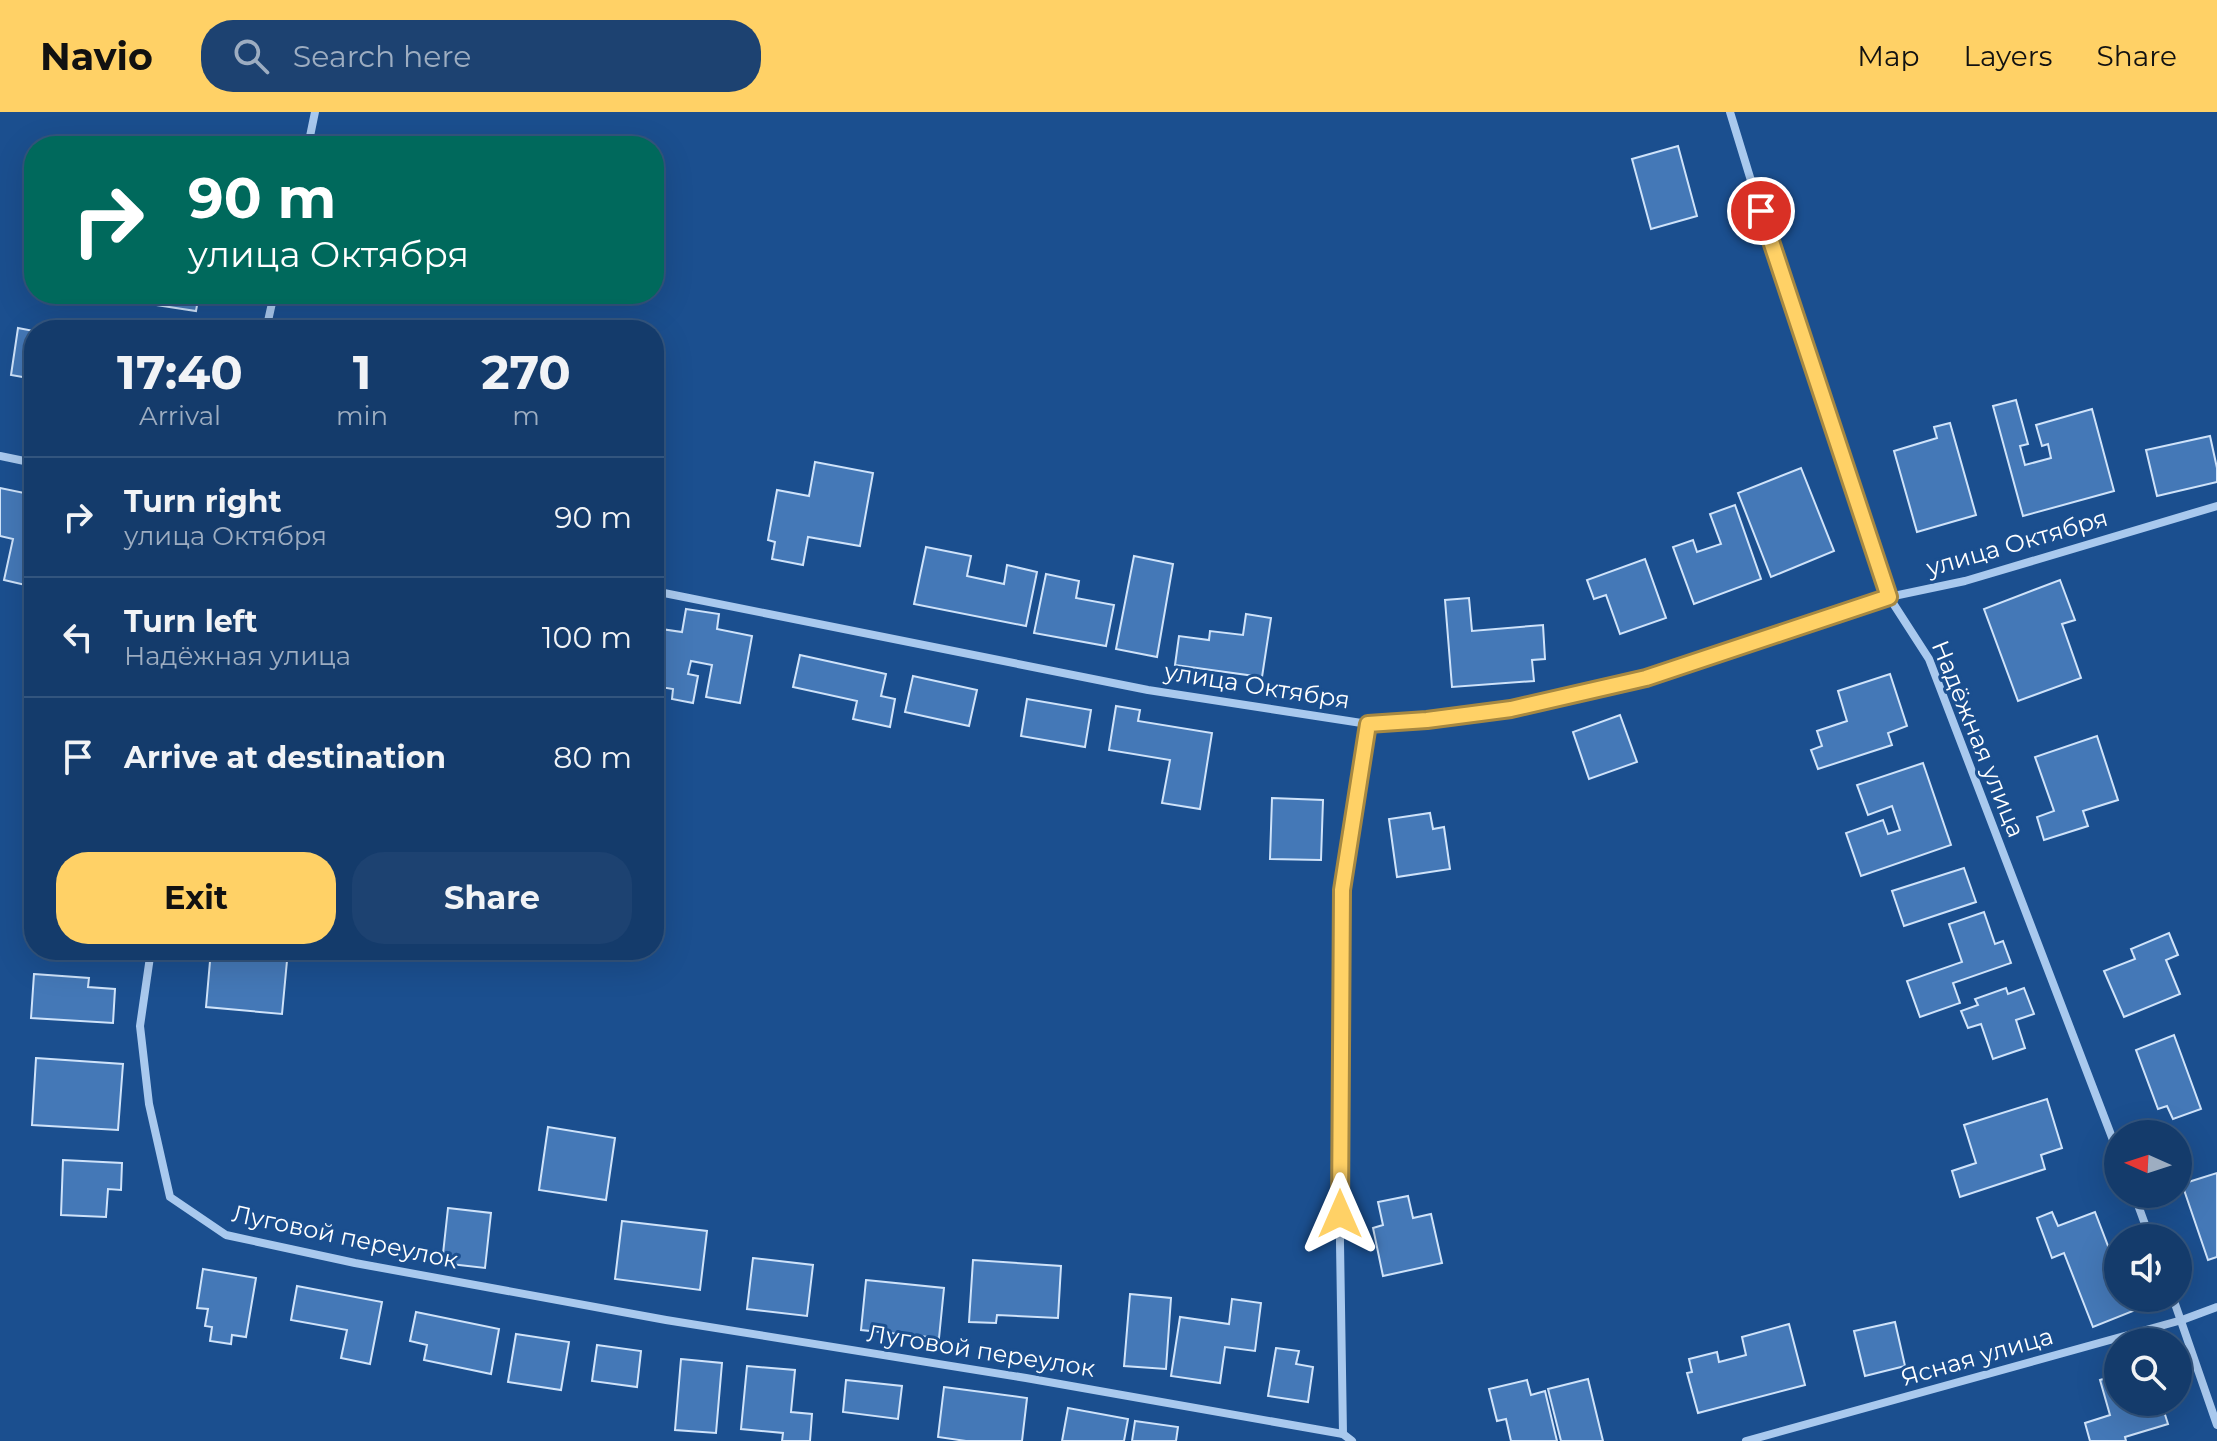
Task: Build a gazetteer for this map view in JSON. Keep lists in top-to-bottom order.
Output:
{
  "streets": {
    "street": [
      "улица Октября",
      "Надёжная улица",
      "Луговой переулок",
      "Ясная улица"
    ]
  },
  "crossings": [
    ["улица Октября", "Надёжная улица"]
  ],
  "north": "left",
  "page": {
    "header": "Navio",
    "search": "Search here",
    "nav": ["Map", "Layers", "Share"],
    "turn": ["90 m", "улица Октября"],
    "eta": [
      "17:40",
      "Arrival",
      "1",
      "min",
      "270",
      "m"
    ],
    "list": [
      {
        "name": "Turn right",
        "note": "улица Октября",
        "value": "90 m"
      },
      {
        "name": "Turn left",
        "note": "Надёжная улица",
        "value": "100 m"
      },
      {
        "name": "Arrive at destination",
        "value": "80 m"
      }
    ],
    "buttons": ["Exit", "Share"]
  }
}
